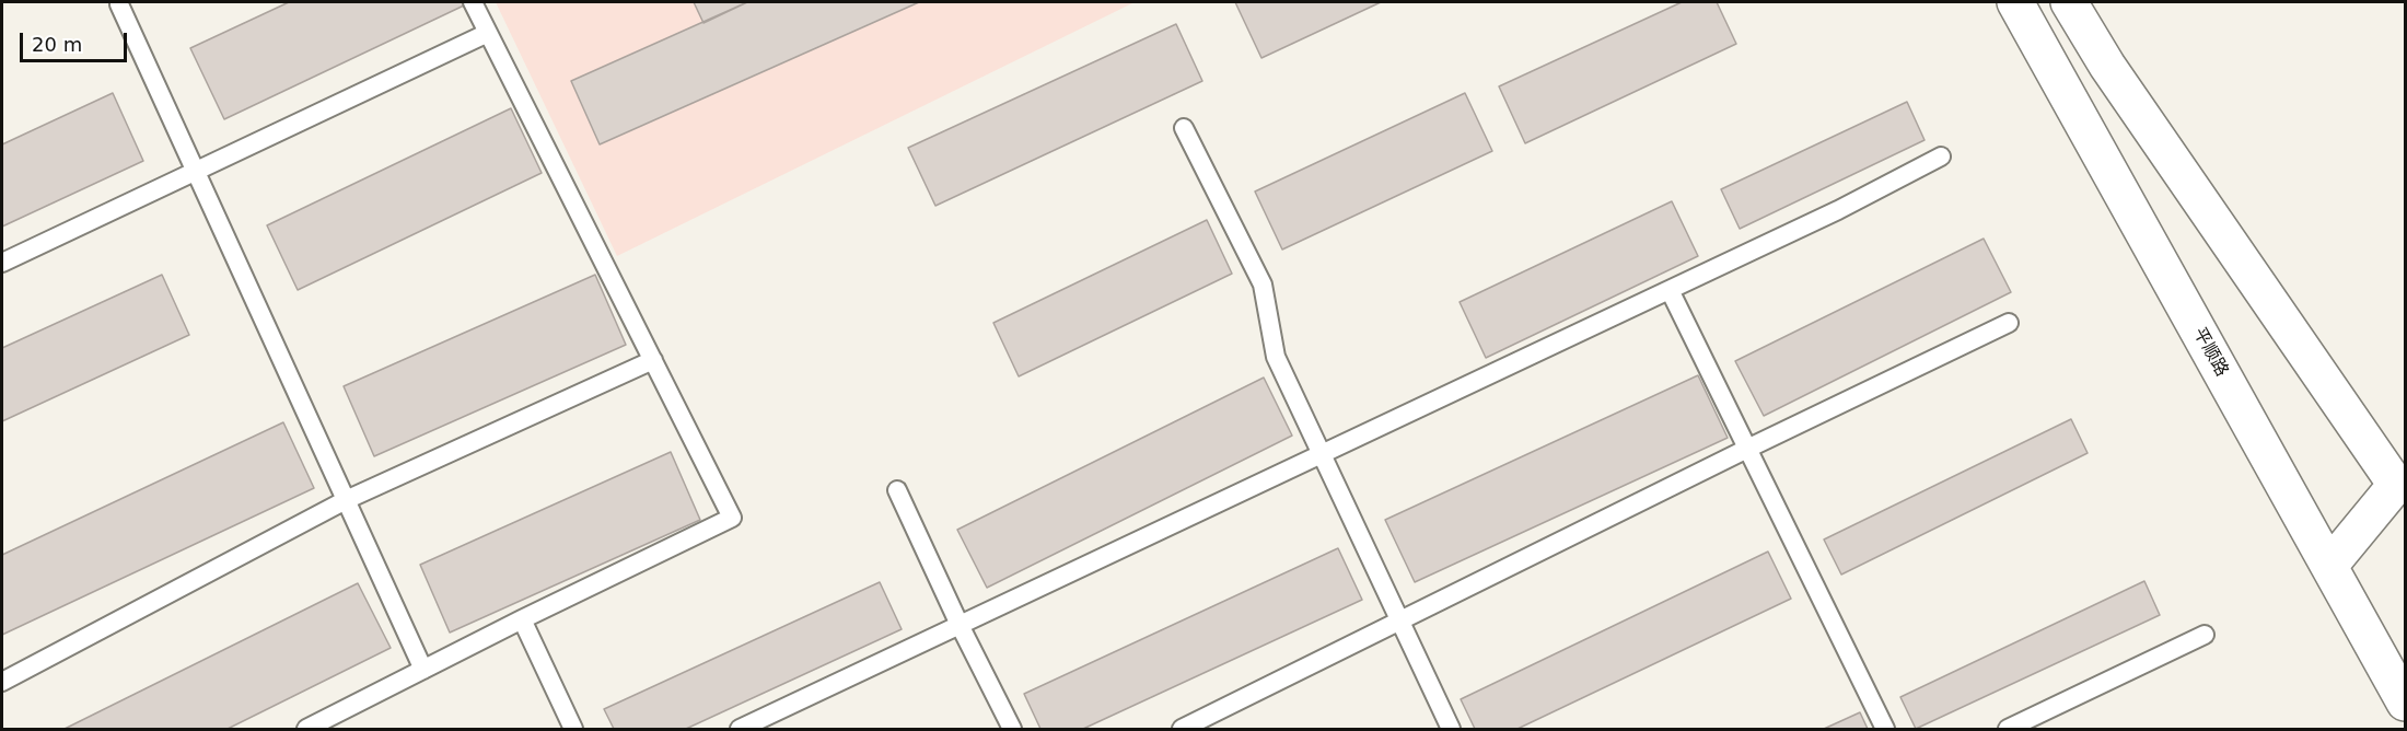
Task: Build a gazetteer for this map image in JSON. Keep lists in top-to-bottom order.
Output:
{
  "streets": {
    "street": ["平顺路"]
  },
  "scale_bar": "20 m"
}
